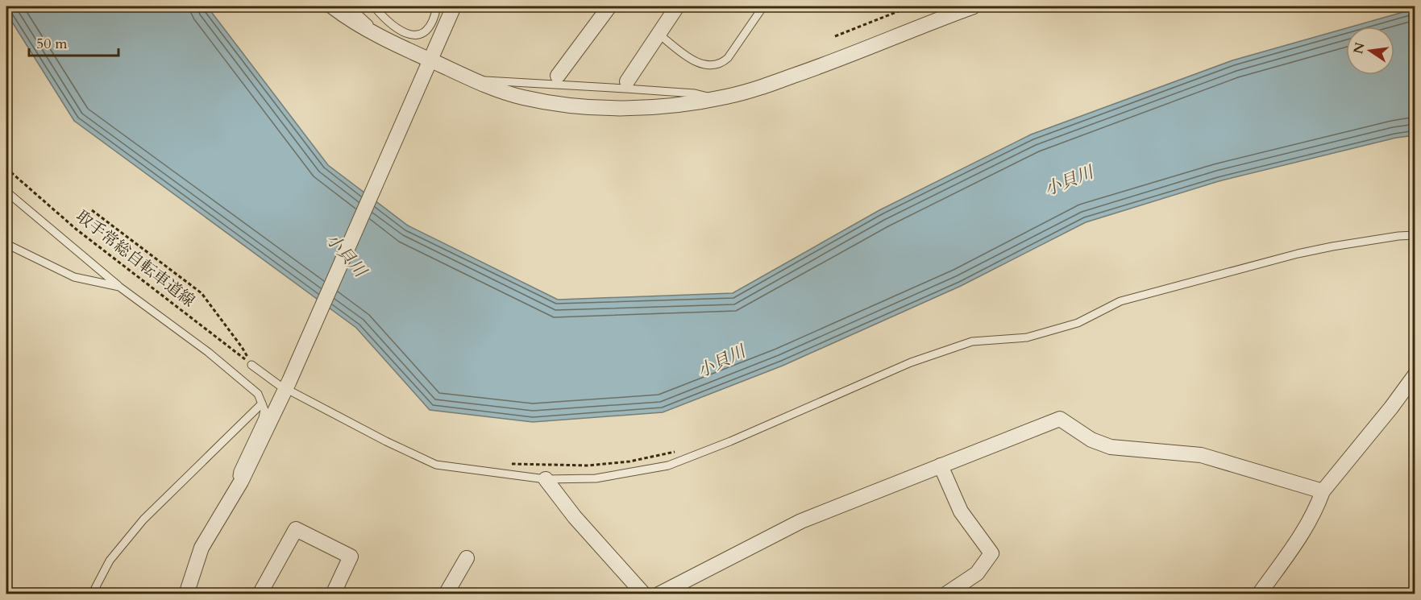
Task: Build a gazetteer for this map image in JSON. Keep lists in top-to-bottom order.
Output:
{
  "streets": {
    "path": ["取手常総自転車道線"]
  },
  "water": ["小貝川"],
  "scale_bar": "50 m",
  "north": "left"
}
